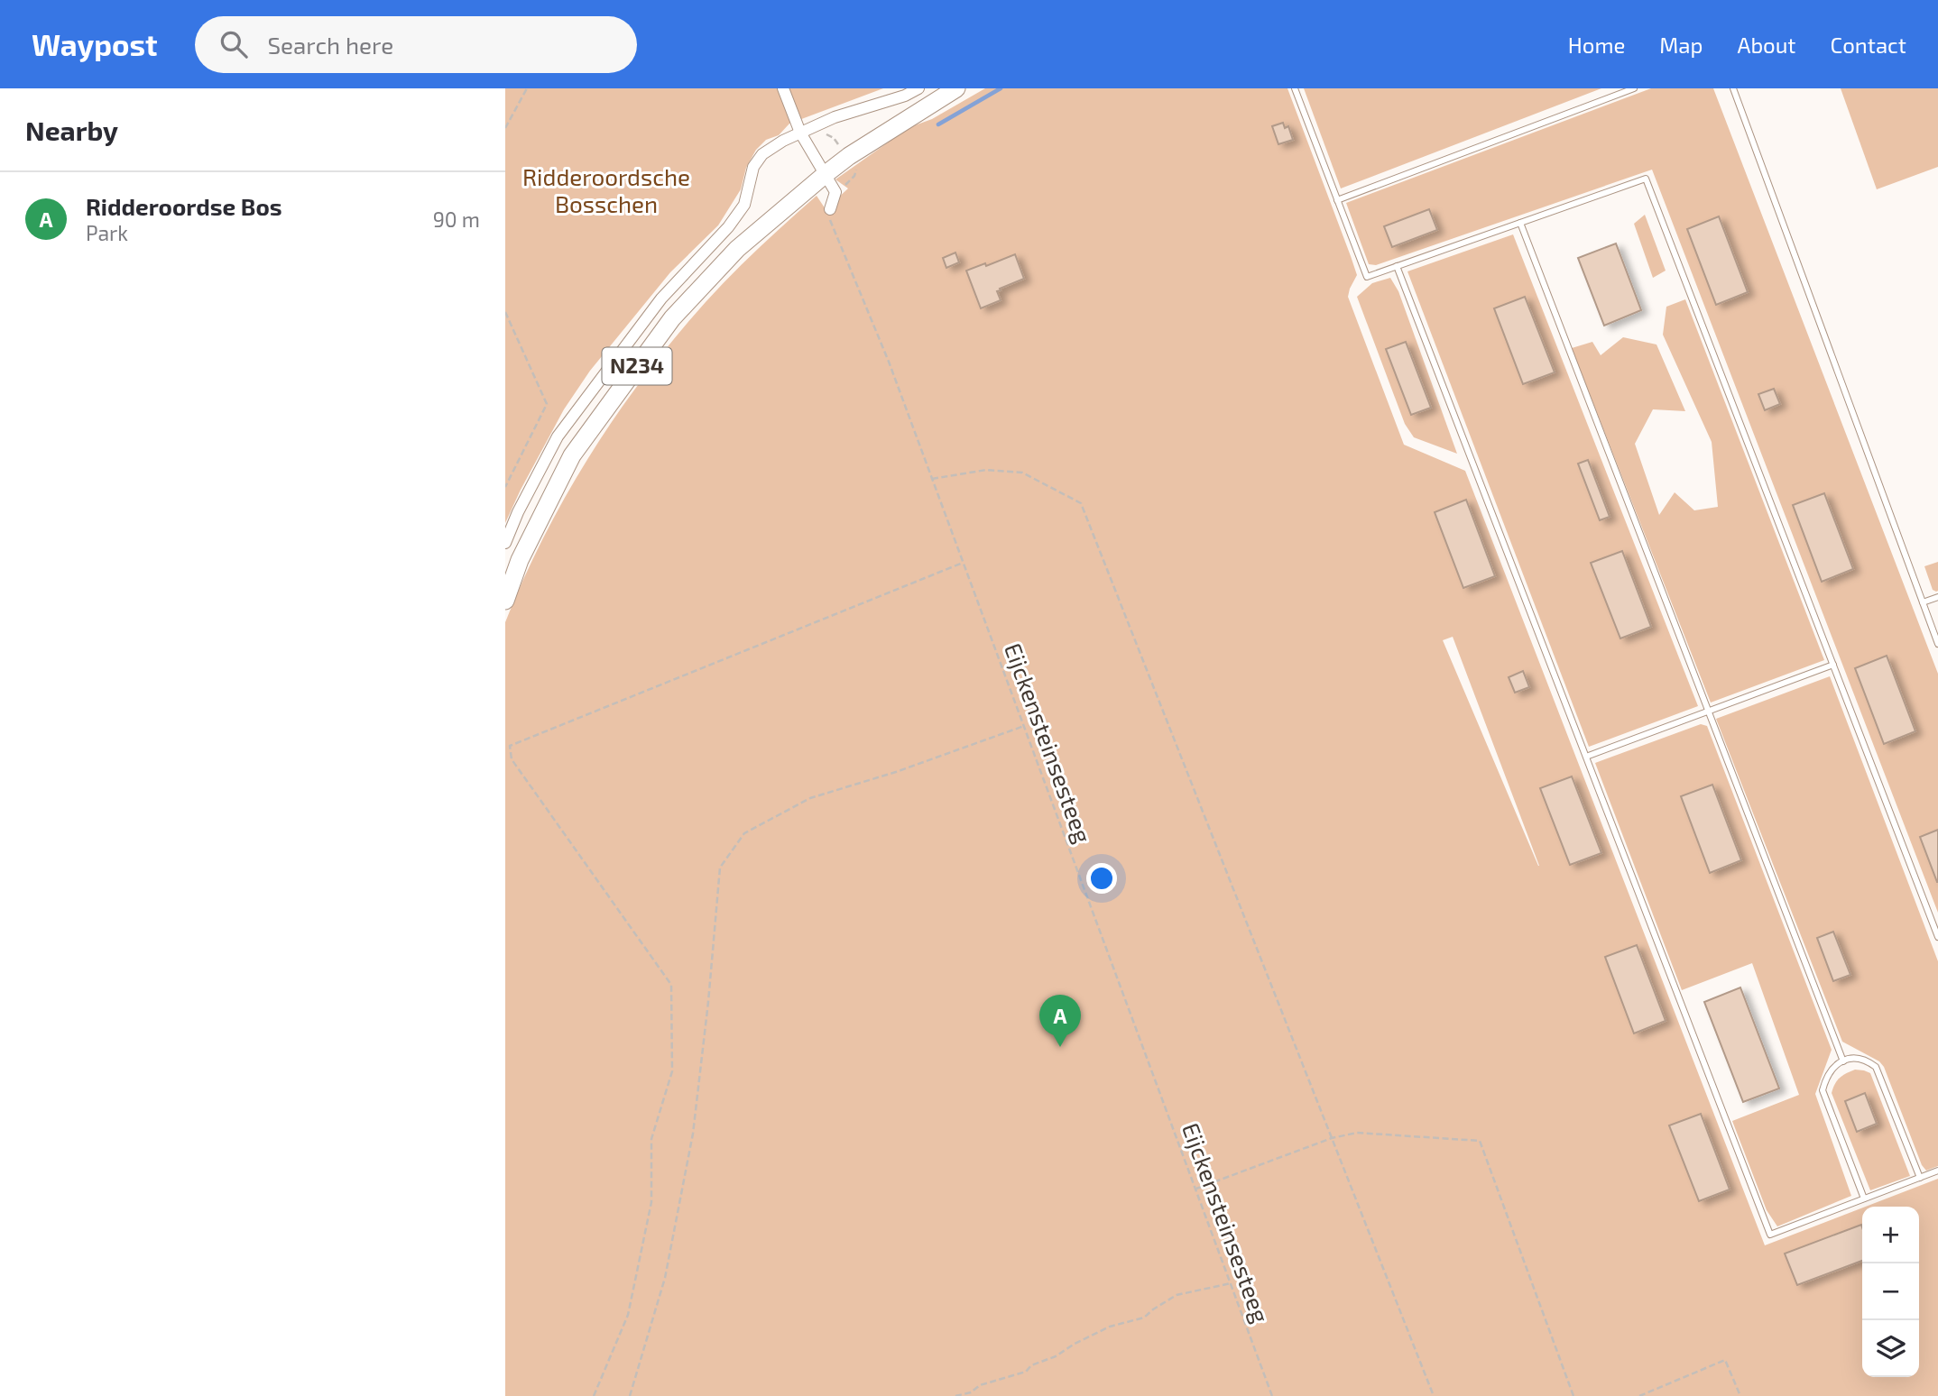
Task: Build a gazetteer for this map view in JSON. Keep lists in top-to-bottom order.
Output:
{
  "streets": {
    "main road": ["N234"],
    "path": ["Eijckensteinsesteeg"]
  },
  "parks": ["Ridderoordsche Bosschen"],
  "page": {
    "header": "Waypost",
    "search": "Search here",
    "nav": [
      "Home",
      "Map",
      "About",
      "Contact"
    ],
    "heading": "Nearby",
    "list": [
      {
        "mark": "A",
        "name": "Ridderoordse Bos",
        "note": "Park",
        "value": "90 m"
      }
    ],
    "pins": "A",
    "map_buttons": ["+", "−"]
  }
}
